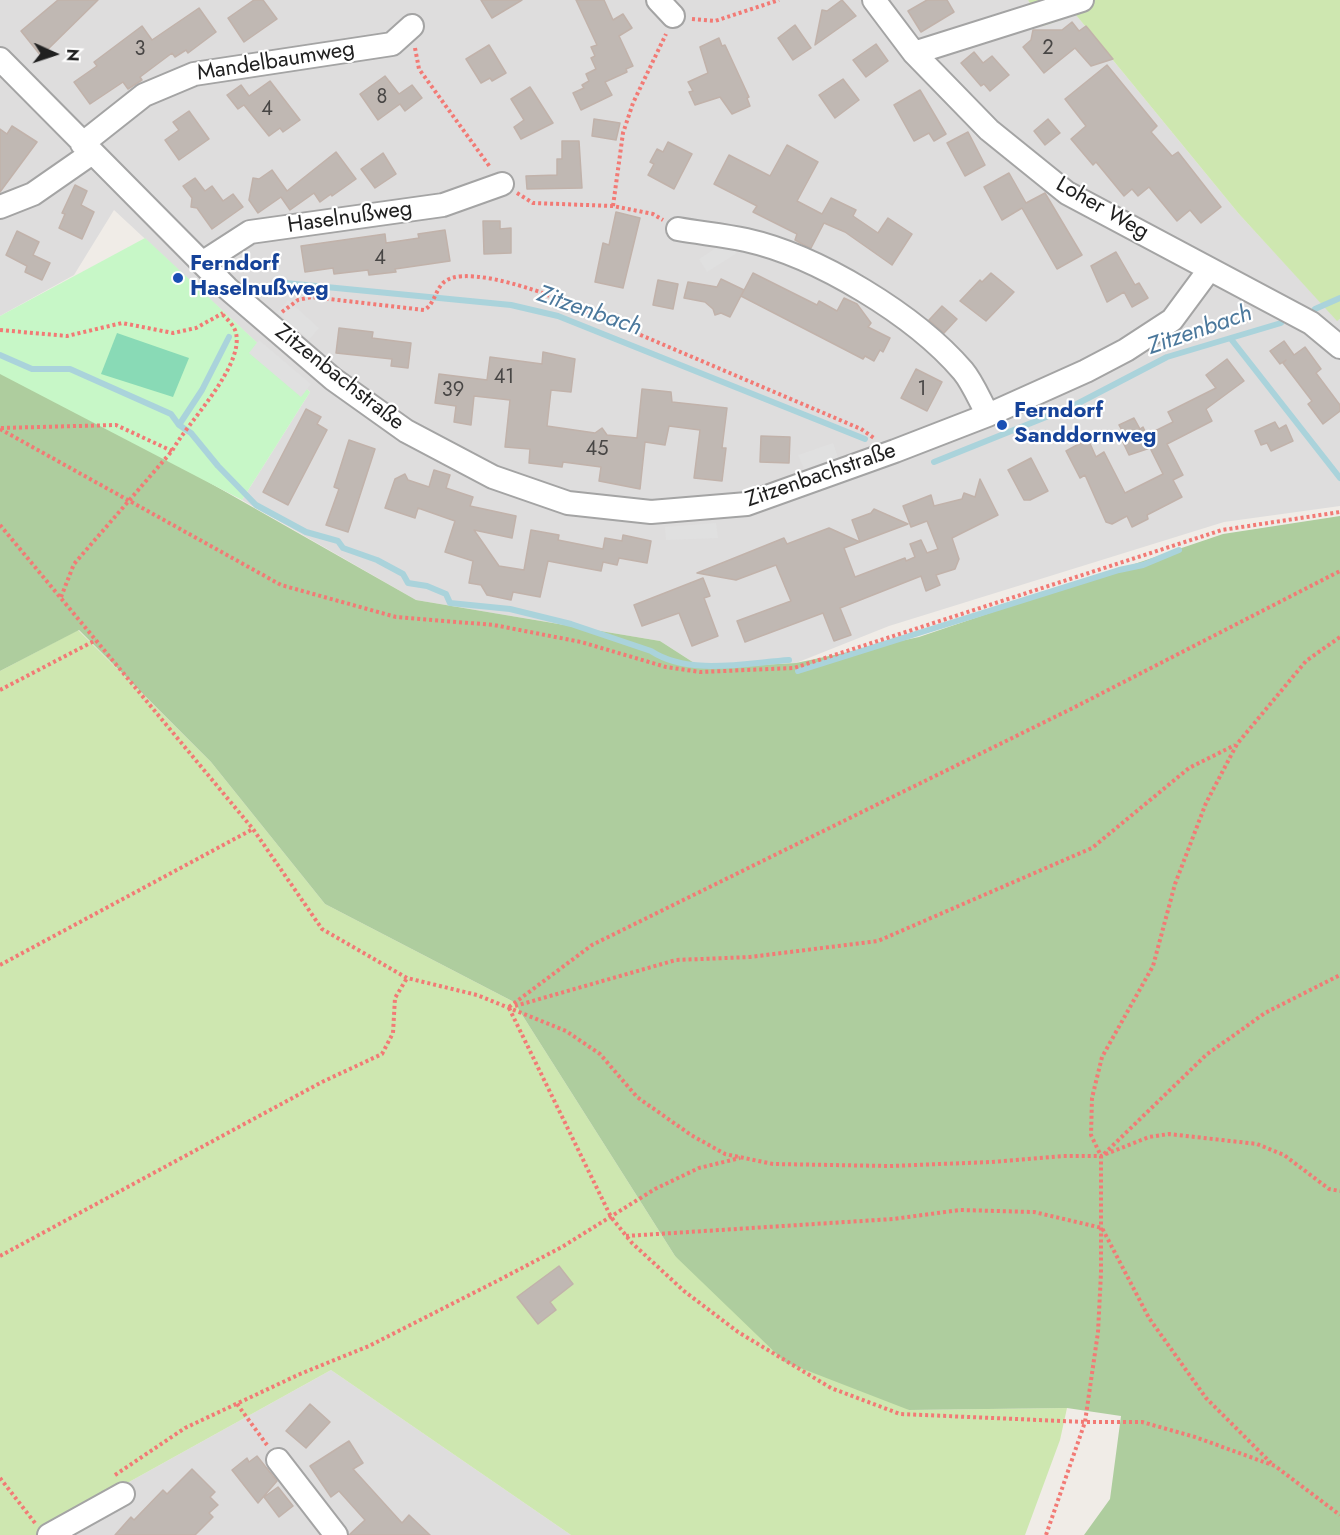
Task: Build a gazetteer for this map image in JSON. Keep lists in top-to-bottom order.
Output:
{
  "streets": {
    "street": [
      "Mandelbaumweg",
      "Loher Weg",
      "Haselnußweg",
      "Zitzenbachstraße"
    ]
  },
  "crossings": [
    ["Mandelbaumweg", "Zitzenbachstraße"],
    ["Loher Weg", "Zitzenbachstraße"],
    ["Haselnußweg", "Zitzenbachstraße"]
  ],
  "water": ["Zitzenbach"],
  "places": ["Ferndorf Haselnußweg", "Ferndorf Sanddornweg"],
  "house_numbers": [
    "2",
    "3",
    "8",
    "4",
    "4",
    "41",
    "1",
    "39",
    "45"
  ],
  "north": "right"
}
